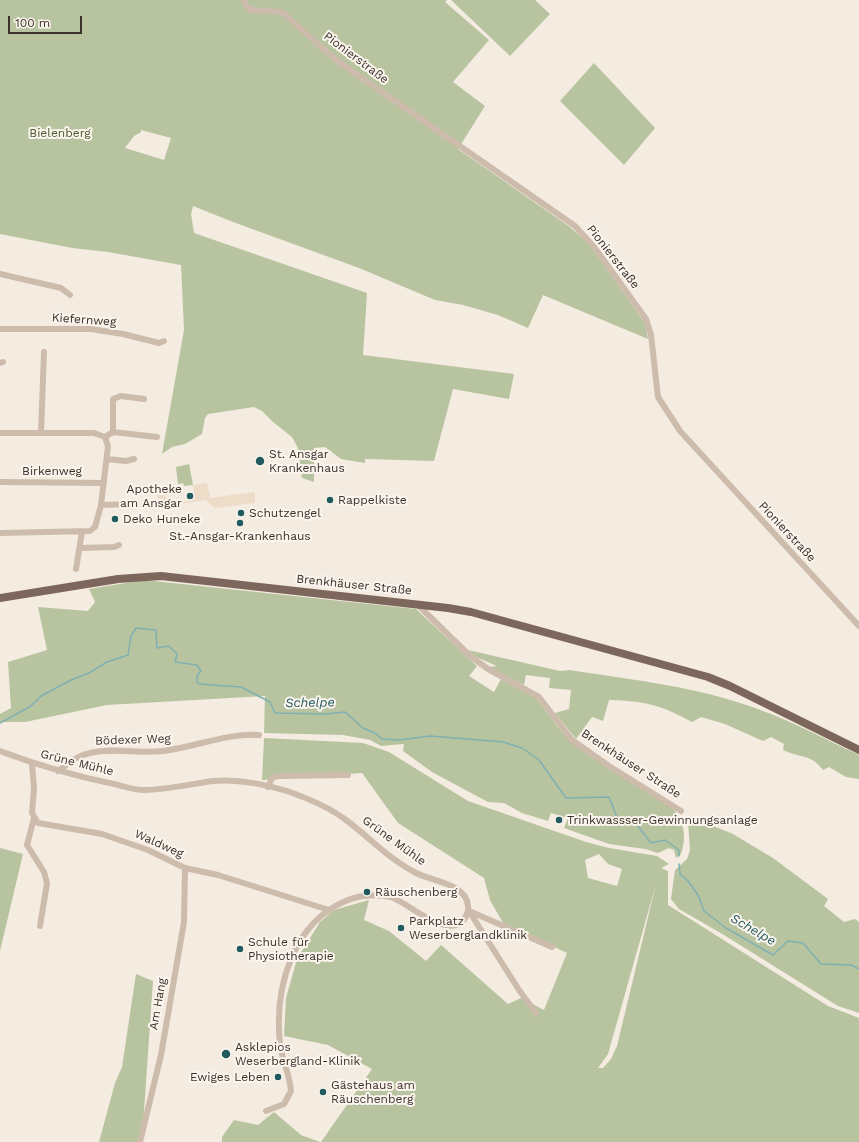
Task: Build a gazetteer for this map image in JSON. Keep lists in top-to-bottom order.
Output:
{
  "streets": {
    "main road": ["Brenkhäuser Straße"],
    "street": [
      "Pionierstraße",
      "Kiefernweg",
      "Birkenweg",
      "Bödexer Weg",
      "Grüne Mühle",
      "Waldweg",
      "Am Hang"
    ]
  },
  "crossings": [
    ["Bödexer Weg", "Grüne Mühle"],
    ["Waldweg", "Am Hang"]
  ],
  "water": ["Schelpe"],
  "parks": ["Bielenberg"],
  "places": [
    "St. Ansgar Krankenhaus",
    "Apotheke am Ansgar",
    "Rappelkiste",
    "Schutzengel",
    "Deko Huneke",
    "St.-Ansgar-Krankenhaus",
    "Trinkwassser-Gewinnungsanlage",
    "Räuschenberg",
    "Parkplatz Weserberglandklinik",
    "Schule für Physiotherapie",
    "Asklepios Weserbergland-Klinik",
    "Ewiges Leben",
    "Gästehaus am Räuschenberg"
  ],
  "scale_bar": "100 m"
}
